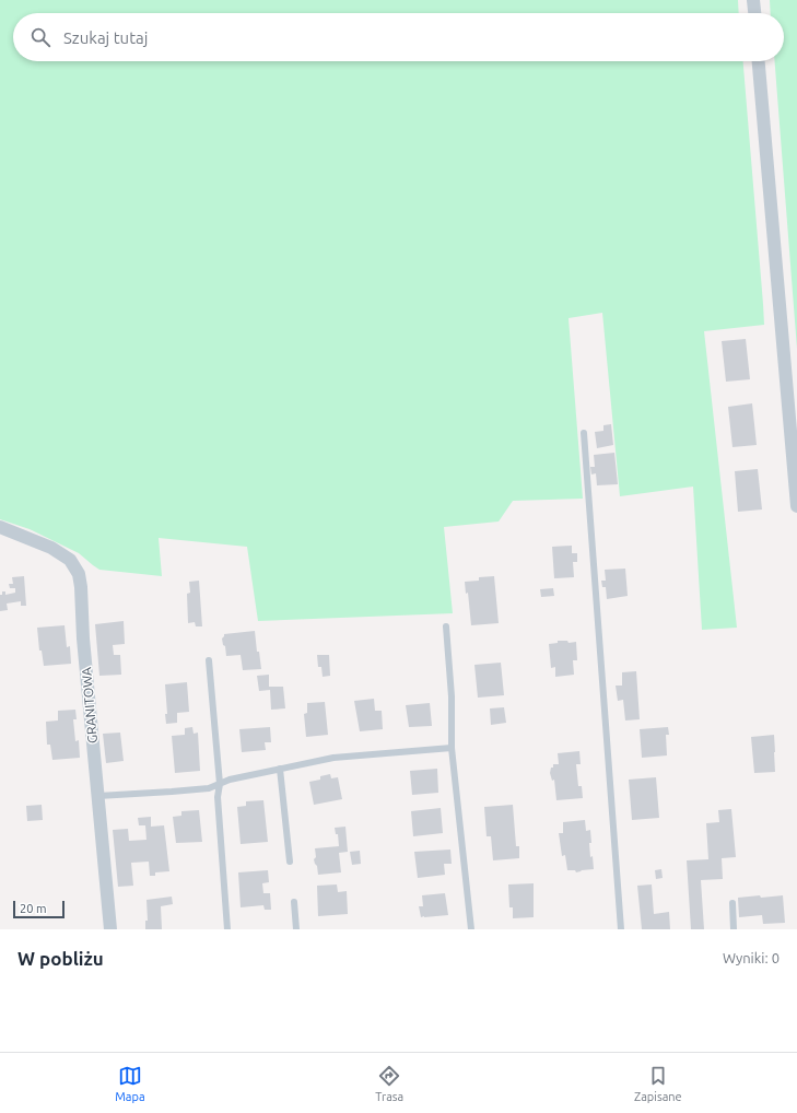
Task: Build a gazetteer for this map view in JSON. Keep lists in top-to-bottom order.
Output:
{
  "streets": {
    "street": ["GRANITOWA"]
  },
  "scale_bar": "20 m",
  "page": {
    "search": "Szukaj tutaj",
    "scale": "20 m",
    "heading": ["W pobliżu", "Wyniki: 0"],
    "nav": ["Mapa", "Trasa", "Zapisane"]
  }
}
